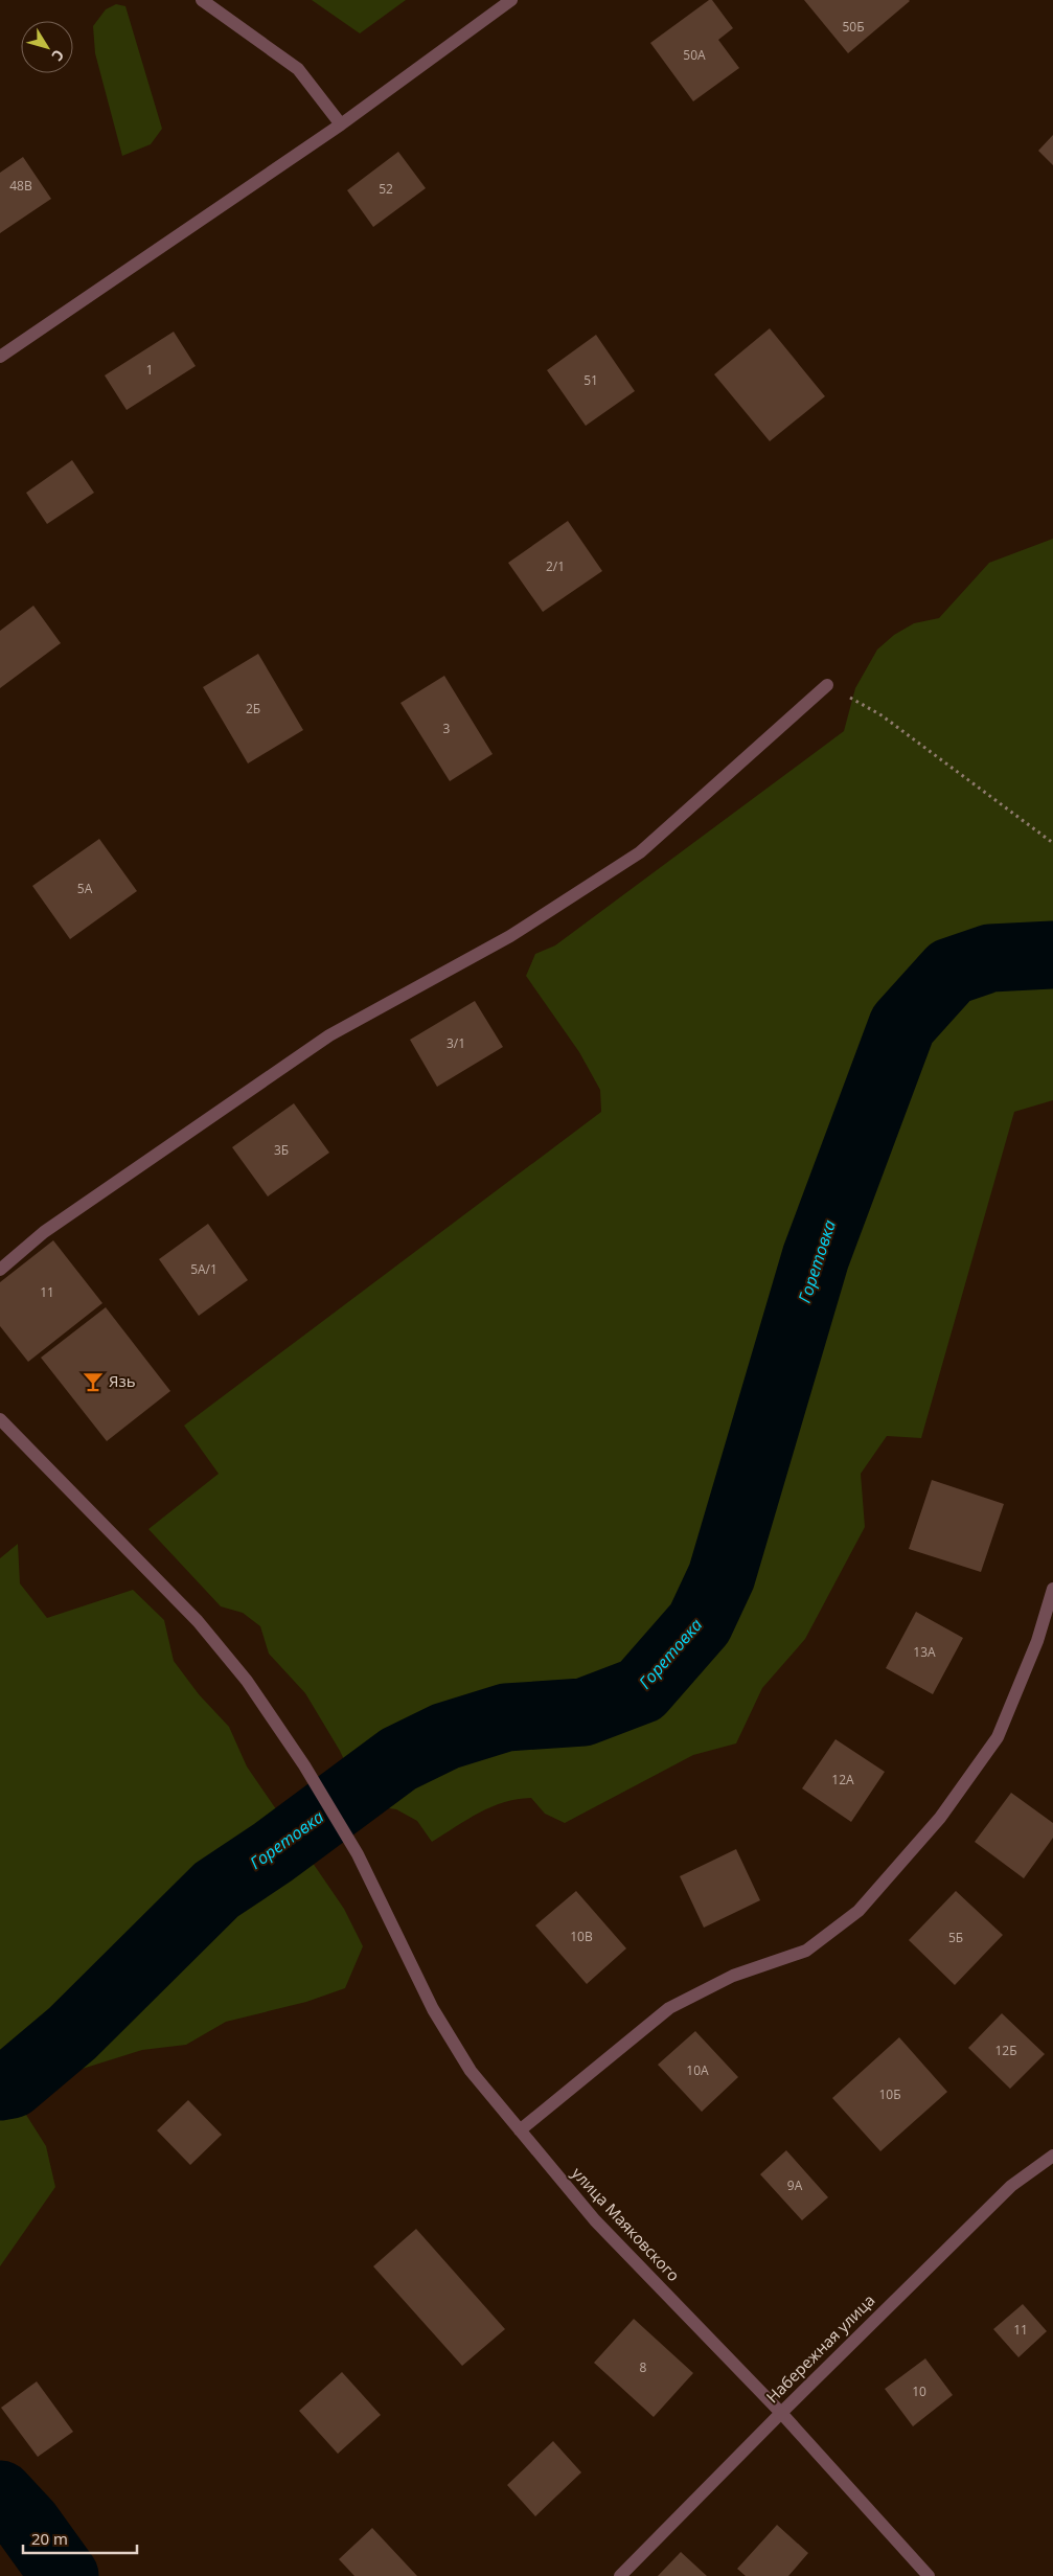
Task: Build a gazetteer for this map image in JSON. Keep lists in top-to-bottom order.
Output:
{
  "streets": {
    "street": ["улица Маяковского", "Набережная улица"]
  },
  "crossings": [
    ["улица Маяковского", "Набережная улица"]
  ],
  "water": ["Горетовка"],
  "places": {
    "bar": ["Язь"]
  },
  "house_numbers": [
    "50Б",
    "50А",
    "48В",
    "52",
    "1",
    "51",
    "2/1",
    "2Б",
    "3",
    "5А",
    "3/1",
    "3Б",
    "5А/1",
    "11",
    "13А",
    "12А",
    "10В",
    "5Б",
    "12Б",
    "10А",
    "10Б",
    "9А",
    "11",
    "8",
    "10"
  ],
  "scale_bar": "20 m",
  "north": "bottom right"
}
